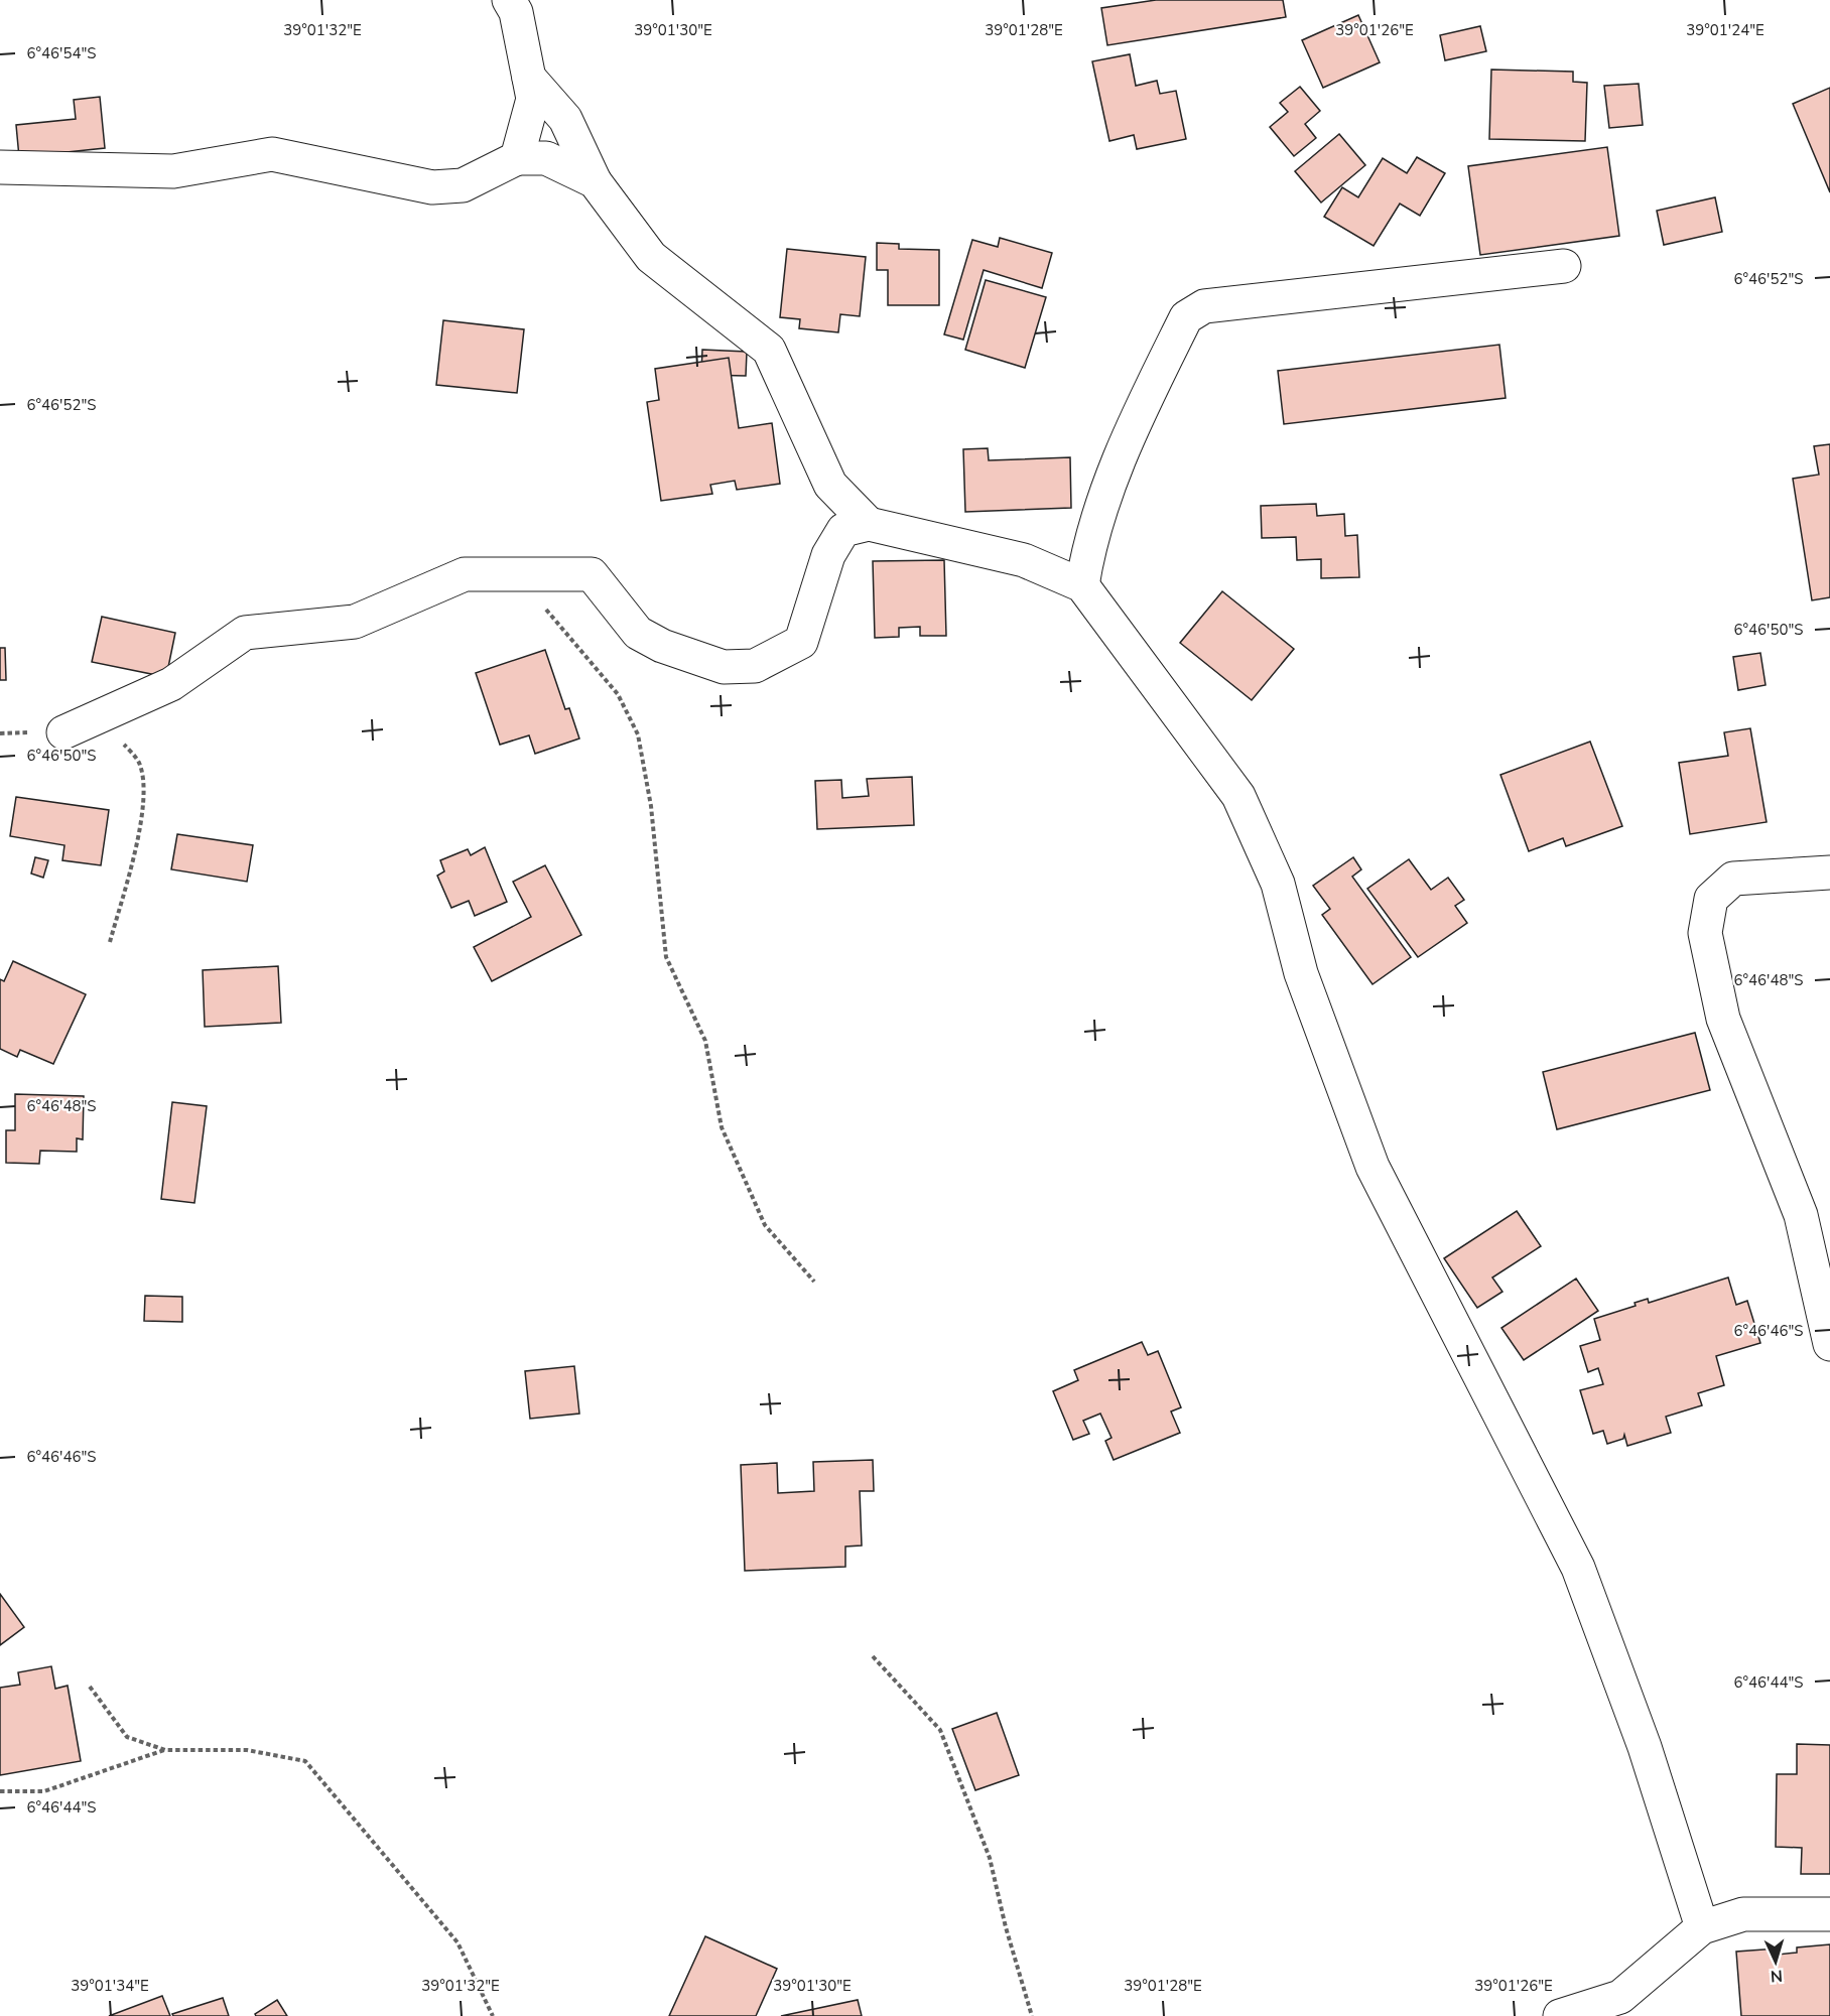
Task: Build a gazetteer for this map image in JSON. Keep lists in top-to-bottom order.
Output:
{
  "north": "bottom",
  "coordinates": [
    "39°01'32\"E",
    "39°01'30\"E",
    "39°01'28\"E",
    "39°01'26\"E",
    "39°01'24\"E",
    "6°46'54\"S",
    "6°46'52\"S",
    "6°46'50\"S",
    "6°46'48\"S",
    "6°46'46\"S",
    "6°46'44\"S",
    "39°01'34\"E"
  ]
}
